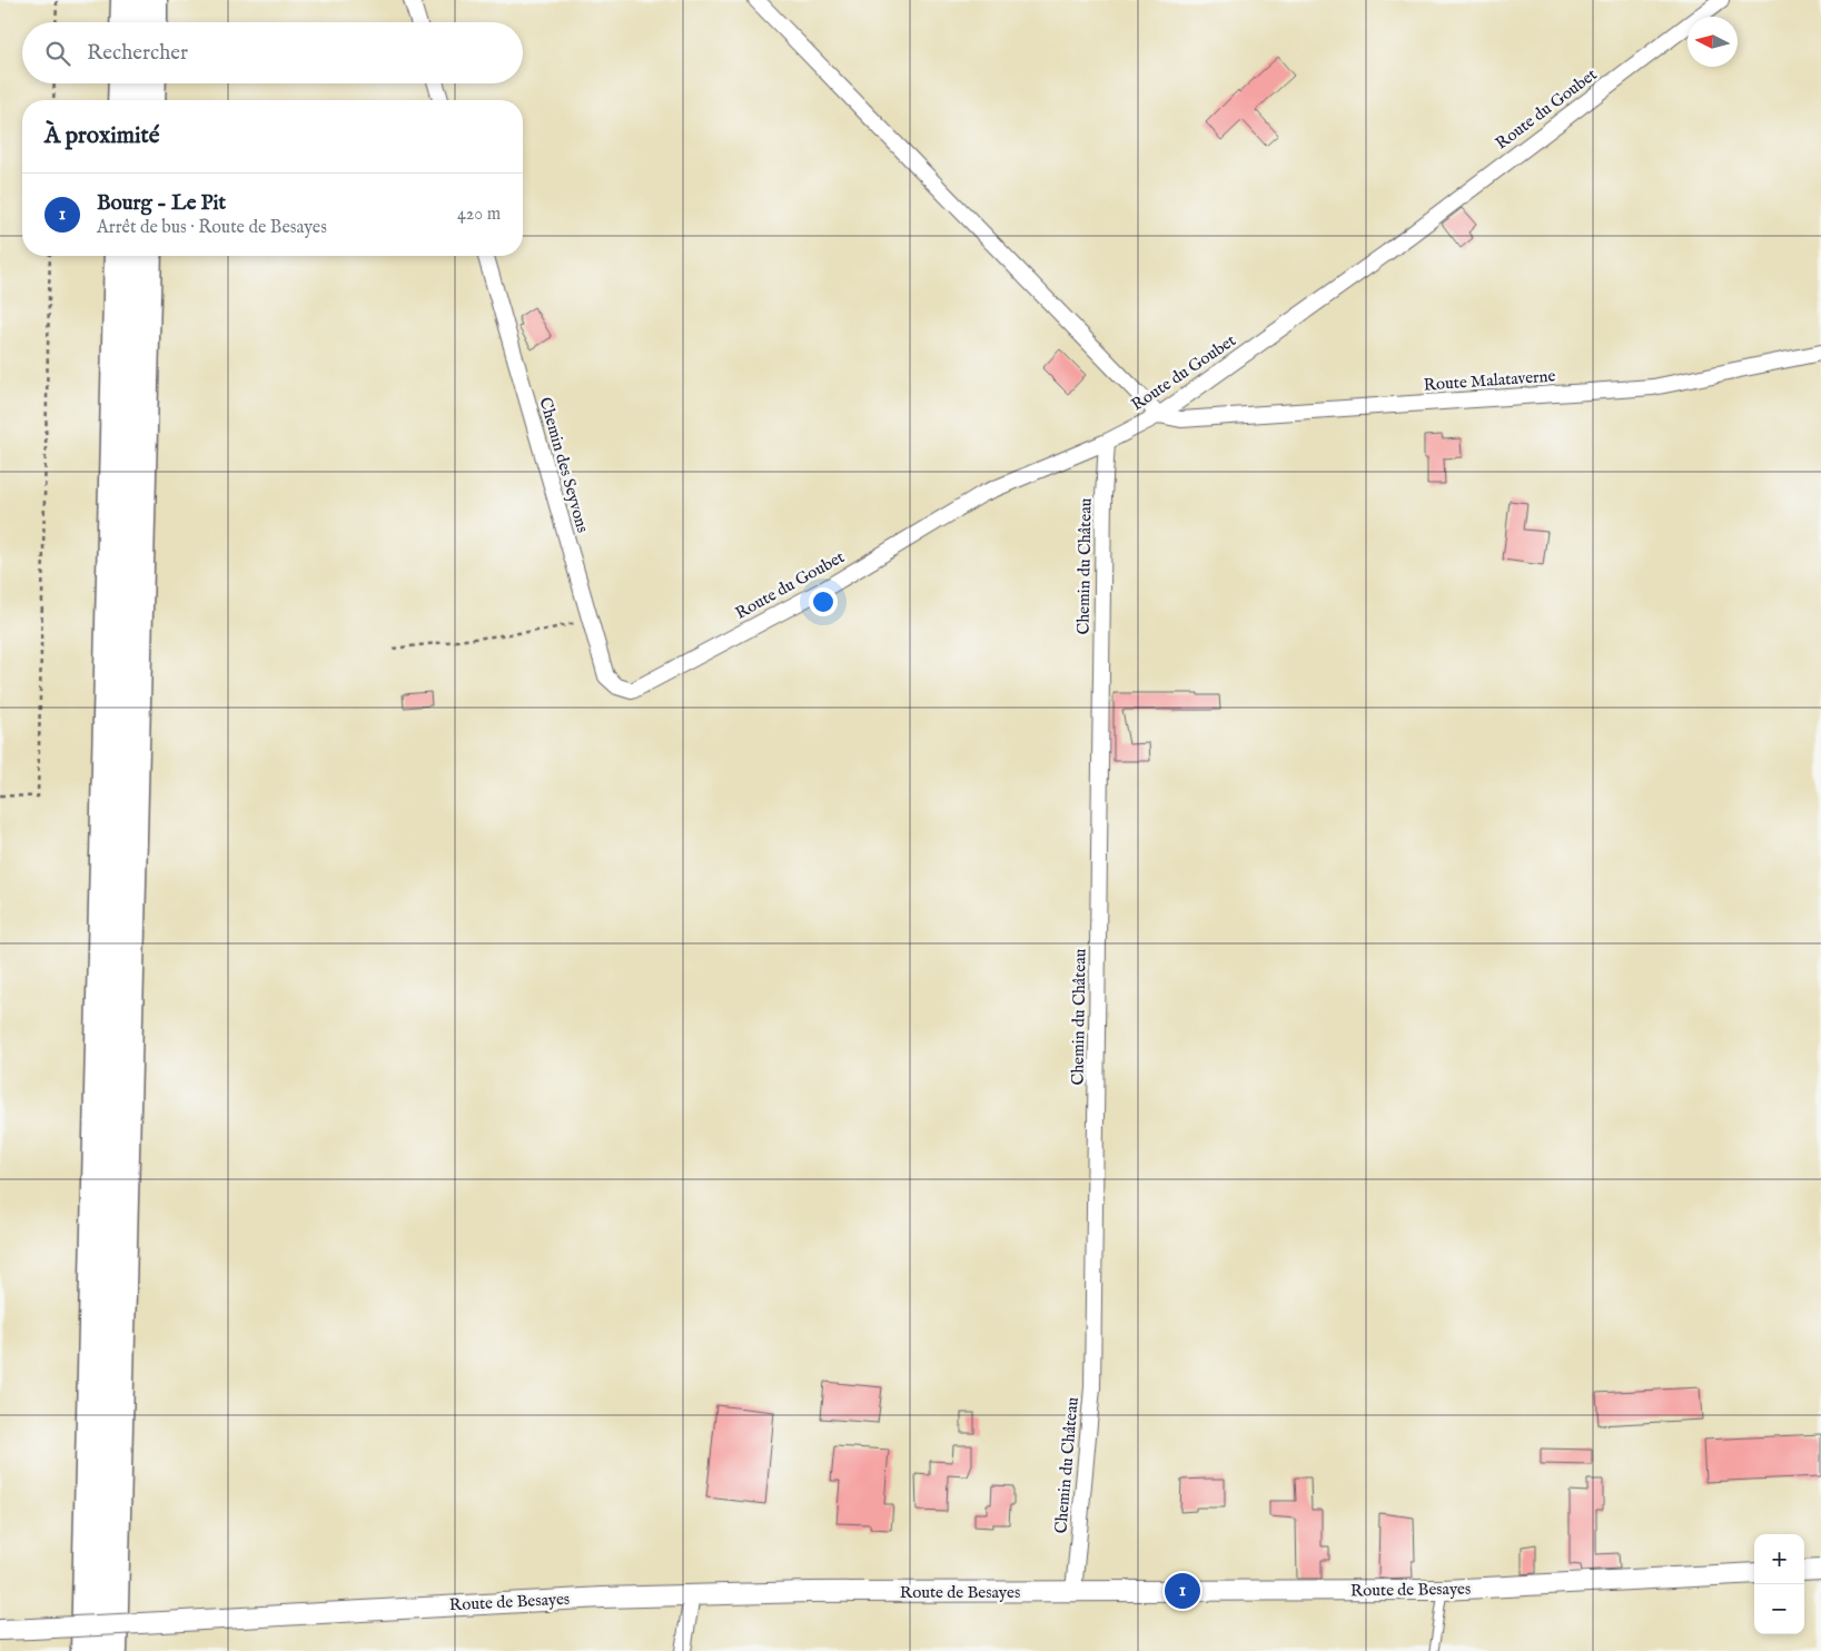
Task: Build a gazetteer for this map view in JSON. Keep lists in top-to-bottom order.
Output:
{
  "streets": {
    "street": [
      "Route du Goubet",
      "Route Malataverne",
      "Chemin des Seyvons",
      "Chemin du Château",
      "Route de Besayes"
    ]
  },
  "crossings": [
    ["Route du Goubet", "Route Malataverne"],
    ["Route du Goubet", "Chemin des Seyvons"],
    ["Route du Goubet", "Chemin du Château"],
    ["Chemin du Château", "Route de Besayes"]
  ],
  "north": "left",
  "page": {
    "search": "Rechercher",
    "heading": "À proximité",
    "list": [
      {
        "mark": "1",
        "name": "Bourg - Le Pit",
        "note": "Arrêt de bus · Route de Besayes",
        "value": "420 m"
      }
    ],
    "map_buttons": ["+", "−"],
    "pins": "1"
  }
}
